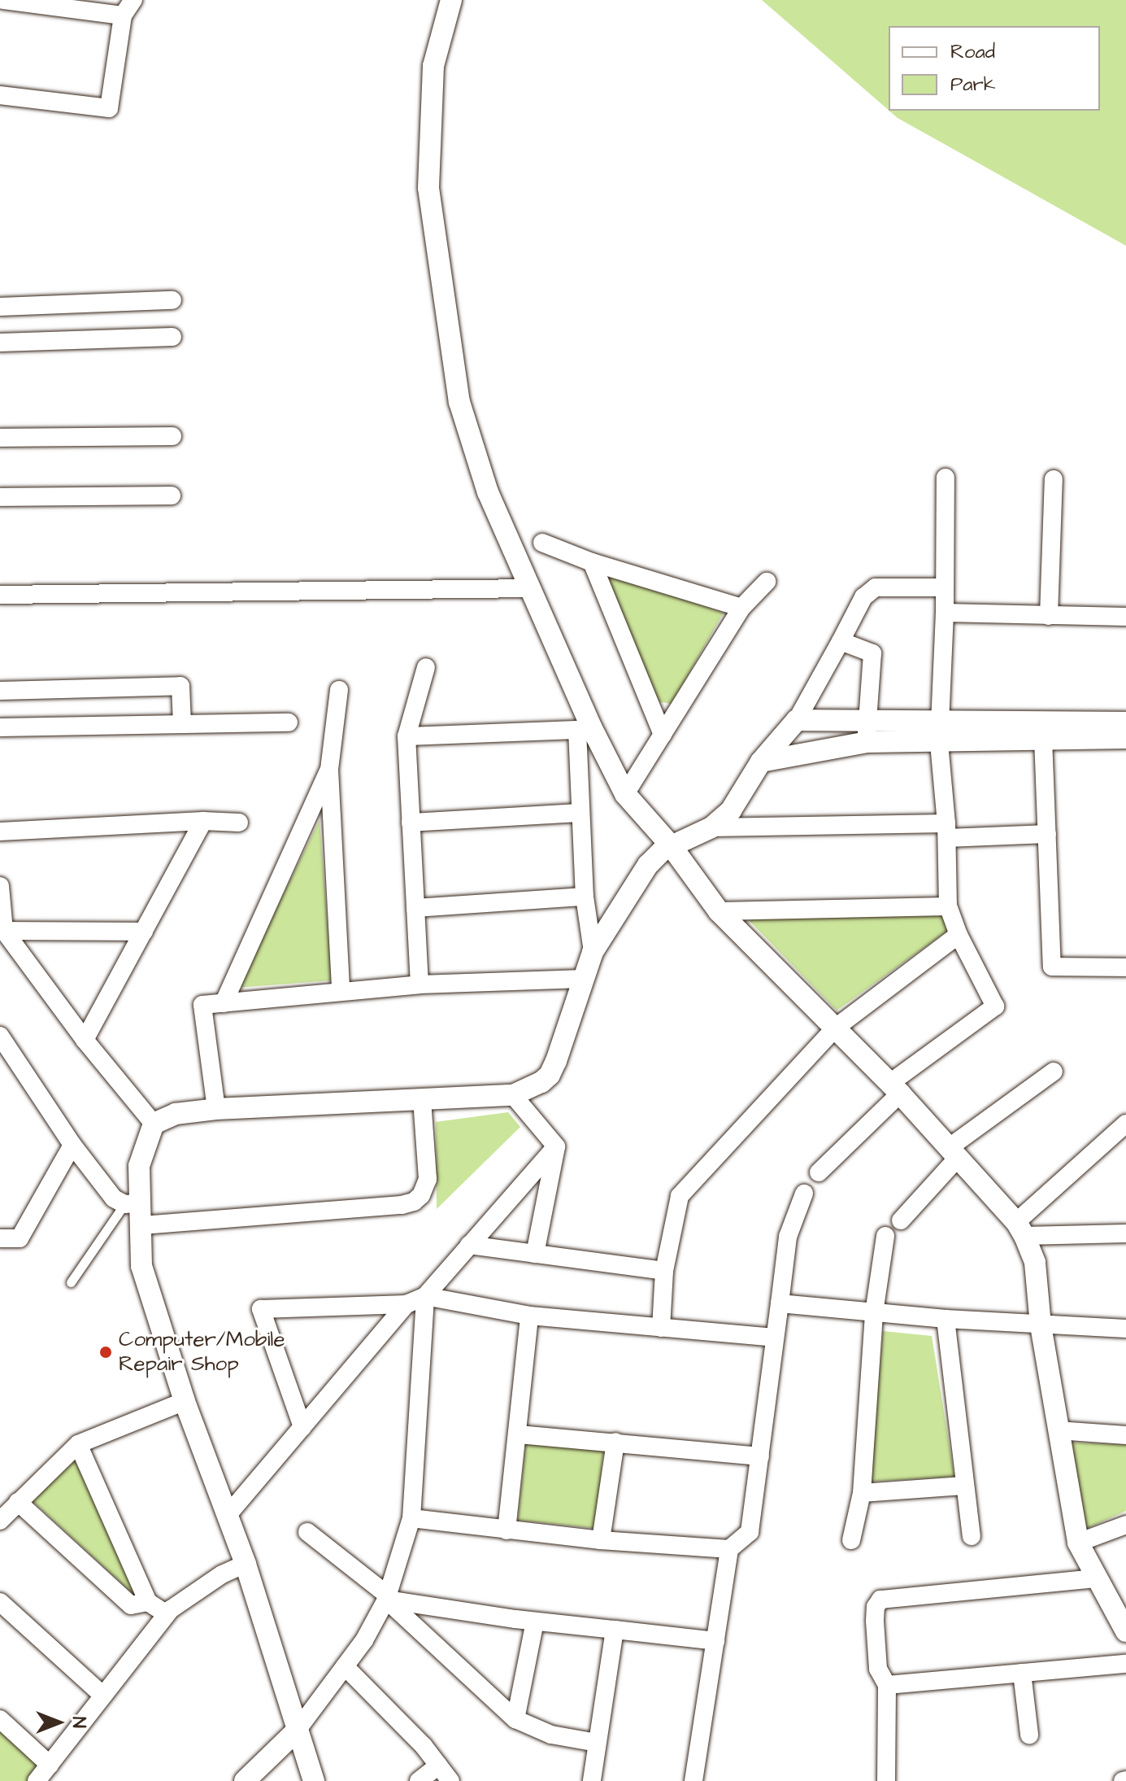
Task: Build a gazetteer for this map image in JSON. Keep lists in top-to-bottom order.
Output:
{
  "places": ["Computer/Mobile Repair Shop"],
  "legend": ["Road", "Park"],
  "north": "right"
}
